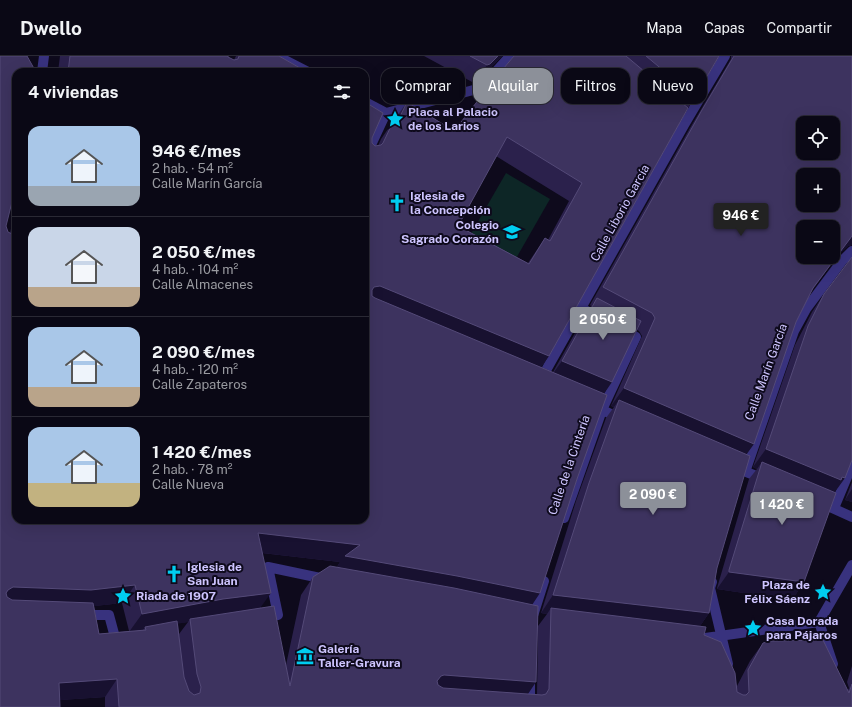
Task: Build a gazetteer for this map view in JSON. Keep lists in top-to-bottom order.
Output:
{
  "streets": {
    "street": ["Calle Liborio García", "Calle Marín García", "Calle de la Cintería"]
  },
  "crossings": [
    ["Calle Liborio García", "Calle de la Cintería"]
  ],
  "places": {
    "place": [
      "Placa al Palacio de los Larios",
      "Plaza de Félix Sáenz",
      "Riada de 1907",
      "Casa Dorada para Pájaros"
    ],
    "church": ["Iglesia de la Concepción", "Iglesia de San Juan"],
    "school or university": ["Colegio Sagrado Corazón"],
    "museum": ["Galería Taller-Gravura"]
  },
  "page": {
    "header": "Dwello",
    "nav": ["Mapa", "Capas", "Compartir"],
    "chip": [
      "Comprar",
      "Alquilar",
      "Filtros",
      "Nuevo"
    ],
    "heading": "4 viviendas",
    "map_buttons": ["+", "−"],
    "list": [
      {
        "name": "946 €/mes",
        "note": "2 hab. · 54 m² · Calle Marín García"
      },
      {
        "name": "2 050 €/mes",
        "note": "4 hab. · 104 m² · Calle Almacenes"
      },
      {
        "name": "2 090 €/mes",
        "note": "4 hab. · 120 m² · Calle Zapateros"
      },
      {
        "name": "1 420 €/mes",
        "note": "2 hab. · 78 m² · Calle Nueva"
      }
    ],
    "price": [
      "946 €",
      "2 050 €",
      "2 090 €",
      "1 420 €"
    ]
  }
}
